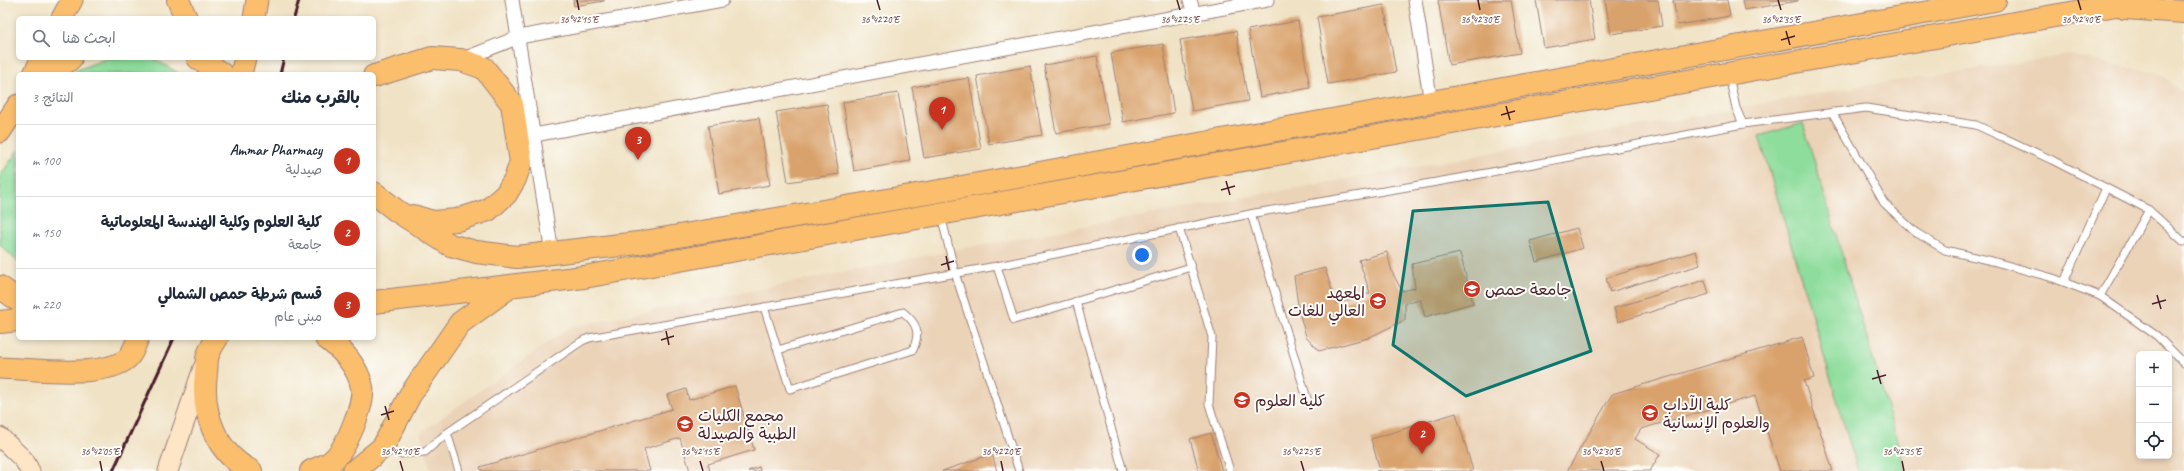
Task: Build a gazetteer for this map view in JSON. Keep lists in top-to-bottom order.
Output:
{
  "places": {
    "school or university": [
      "جامعة حمص",
      "المعهد العالي للغات",
      "كلية العلوم",
      "كلية الآداب والعلوم الإنسانية",
      "مجمع الكليات الطبية والصيدلة"
    ]
  },
  "page": {
    "search": "ابحث هنا",
    "heading": ["بالقرب منك", "النتائج: 3"],
    "pins": ["1", "3", "2"],
    "list": [
      {
        "mark": "1",
        "name": "Ammar Pharmacy",
        "note": "صيدلية",
        "value": "100 m"
      },
      {
        "mark": "2",
        "name": "كلية العلوم وكلية الهندسة المعلوماتية",
        "note": "جامعة",
        "value": "150 m"
      },
      {
        "mark": "3",
        "name": "قسم شرطة حمص الشمالي",
        "note": "مبنى عام",
        "value": "220 m"
      }
    ],
    "map_buttons": ["+", "−"]
  },
  "coordinates": [
    "36°42'15\"E",
    "36°42'20\"E",
    "36°42'25\"E",
    "36°42'30\"E",
    "36°42'35\"E",
    "36°42'40\"E",
    "36°42'05\"E",
    "36°42'10\"E"
  ]
}
